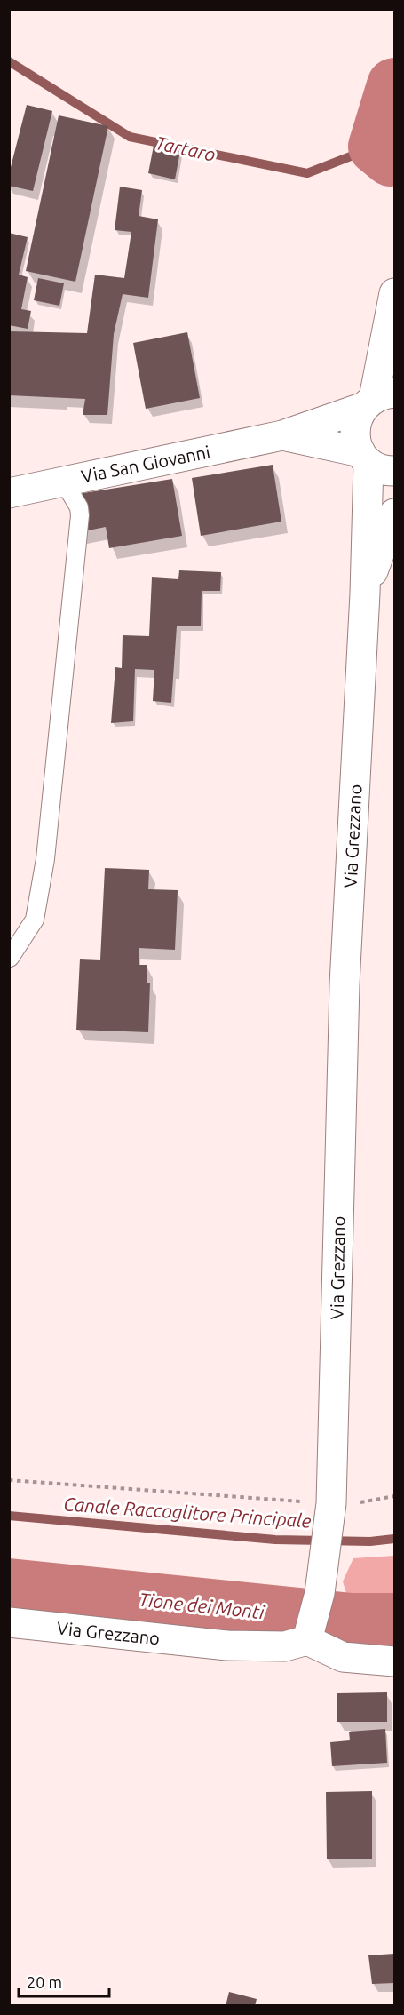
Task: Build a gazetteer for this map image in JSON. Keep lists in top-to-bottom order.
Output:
{
  "streets": {
    "street": ["Via San Giovanni", "Via Grezzano"]
  },
  "crossings": [
    ["Via San Giovanni", "Via Grezzano"]
  ],
  "water": ["Tartaro", "Canale Raccoglitore Principale", "Tione dei Monti"],
  "scale_bar": "20 m"
}
